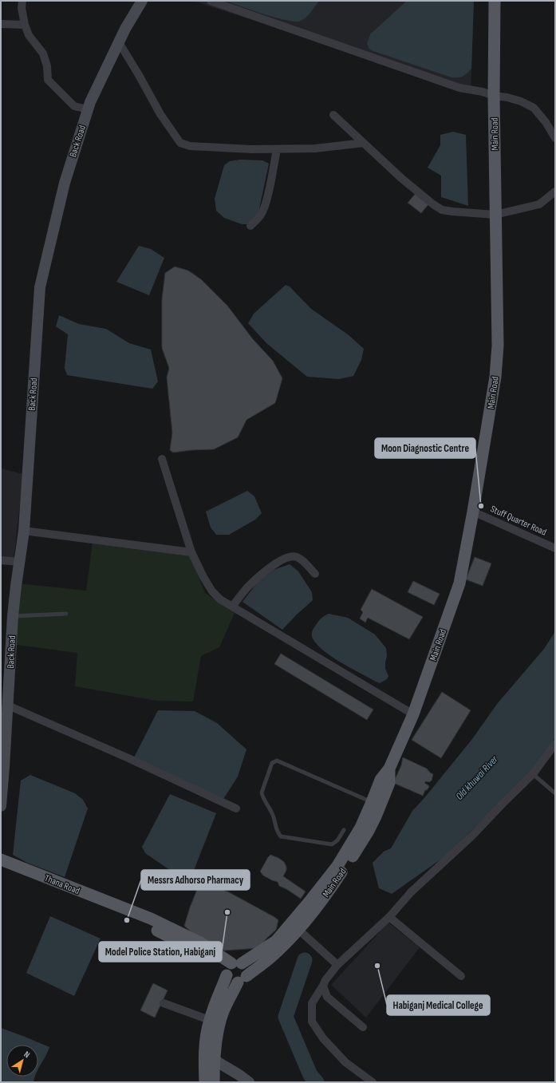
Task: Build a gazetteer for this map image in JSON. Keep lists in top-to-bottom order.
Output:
{
  "streets": {
    "main road": ["Main Road", "Thana Road"],
    "street": ["Back Road", "Stuff Quarter Road"]
  },
  "crossings": [
    ["Main Road", "Stuff Quarter Road"],
    ["Main Road", "Thana Road"]
  ],
  "water": ["Old khuwai River"],
  "places": [
    "Moon Diagnostic Centre",
    "Model Police Station, Habiganj",
    "Messrs Adhorso Pharmacy",
    "Habiganj Medical College"
  ],
  "north": "top right"
}
